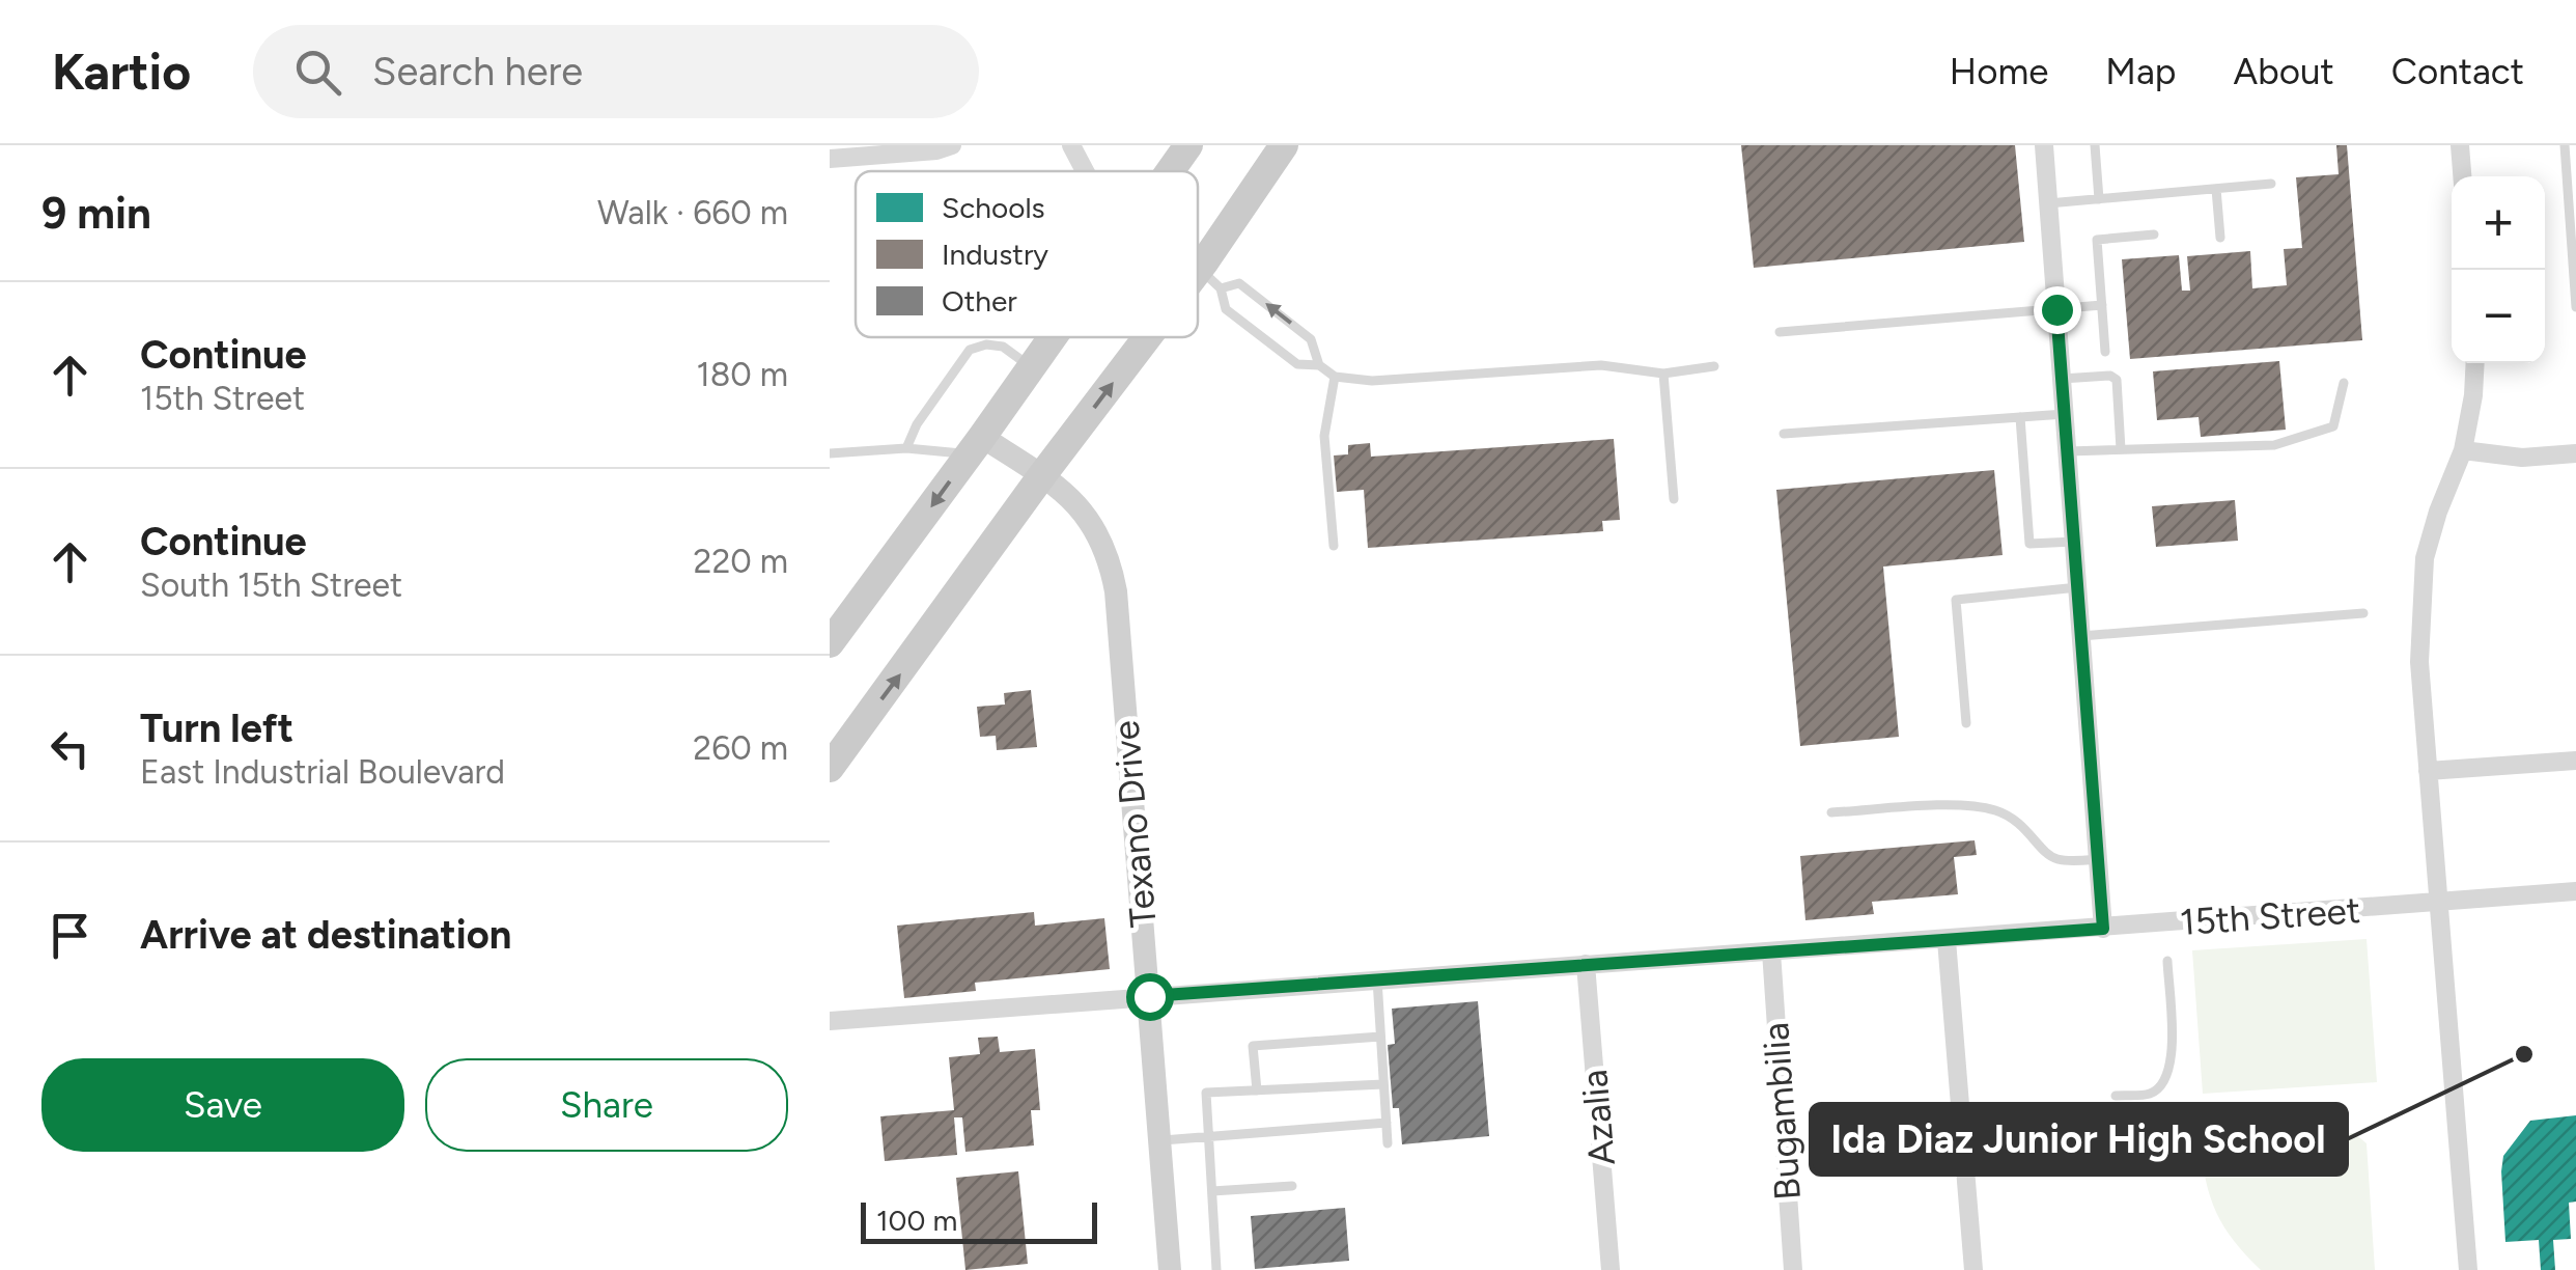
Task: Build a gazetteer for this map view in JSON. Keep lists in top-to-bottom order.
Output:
{
  "streets": {
    "street": [
      "Texano Drive",
      "15th Street",
      "Bugambilia",
      "Azalia"
    ]
  },
  "crossings": [
    ["15th Street", "Bugambilia"],
    ["15th Street", "Azalia"]
  ],
  "places": ["Ida Diaz Junior High School"],
  "legend": ["Schools", "Industry", "Other"],
  "scale_bar": "100 m",
  "page": {
    "header": "Kartio",
    "search": "Search here",
    "nav": [
      "Home",
      "Map",
      "About",
      "Contact"
    ],
    "heading": ["9 min", "Walk · 660 m"],
    "map_buttons": ["+", "−"],
    "list": [
      ["Continue", "15th Street", "180 m"],
      ["Continue", "South 15th Street", "220 m"],
      ["Turn left", "East Industrial Boulevard", "260 m"],
      "Arrive at destination"
    ],
    "buttons": ["Save", "Share"],
    "scale": "100 m"
  }
}
